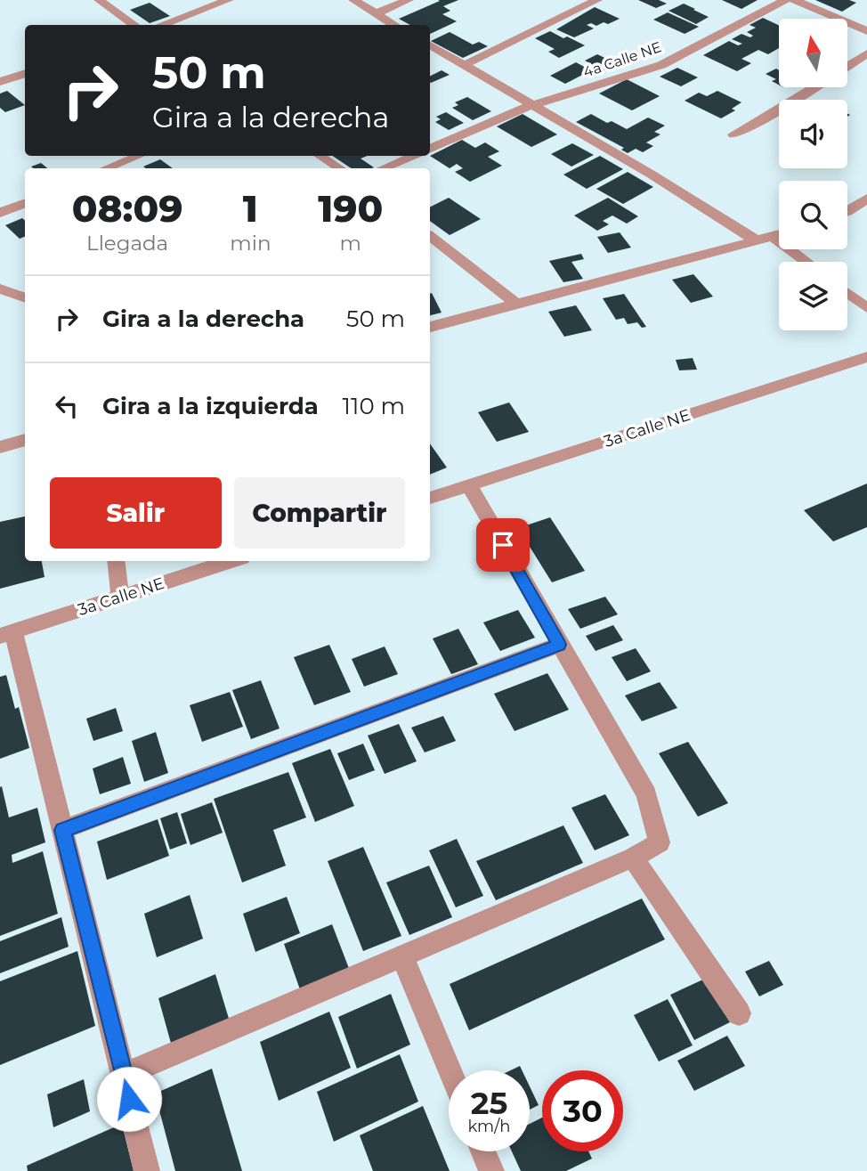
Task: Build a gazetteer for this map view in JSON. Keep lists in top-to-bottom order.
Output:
{
  "streets": {
    "street": ["4a Calle NE", "3a Calle NE"]
  },
  "north": "top",
  "page": {
    "turn": ["50 m", "Gira a la derecha"],
    "eta": [
      "08:09",
      "Llegada",
      "1",
      "min",
      "190",
      "m"
    ],
    "list": [
      {
        "name": "Gira a la derecha",
        "value": "50 m"
      },
      {
        "name": "Gira a la izquierda",
        "value": "110 m"
      }
    ],
    "buttons": ["Salir", "Compartir"],
    "speed": "25 km/h",
    "limit": "30"
  }
}
